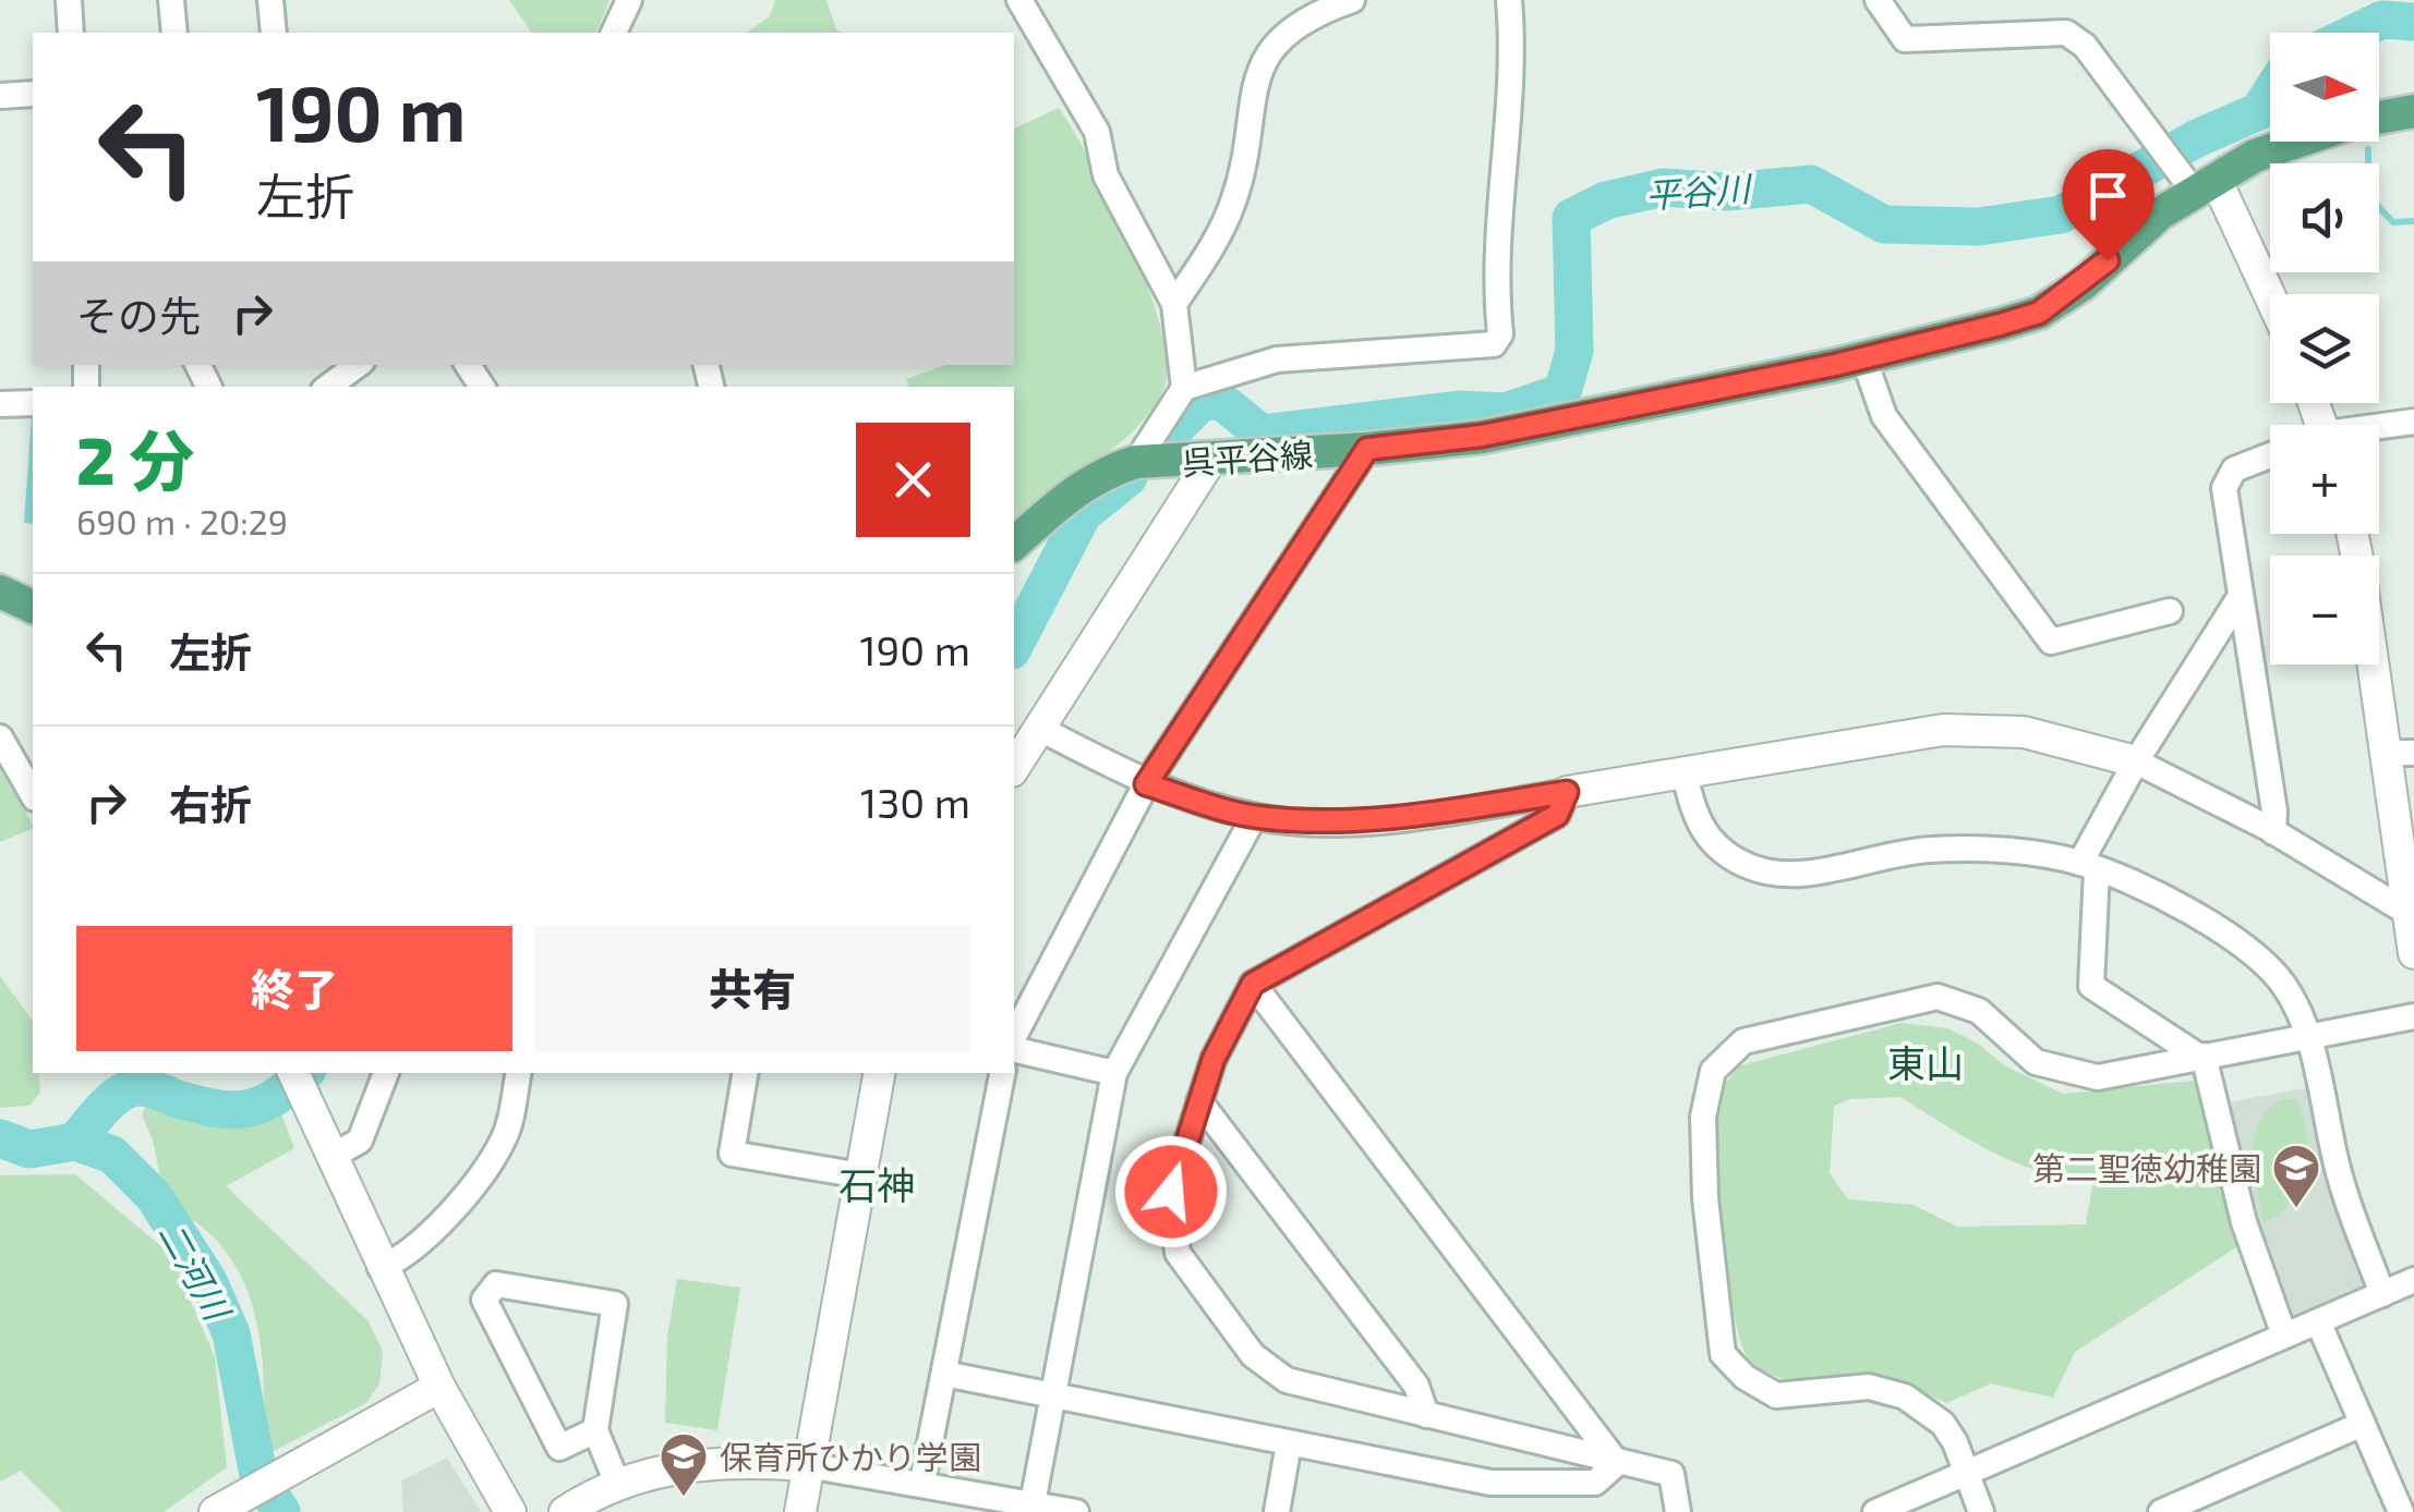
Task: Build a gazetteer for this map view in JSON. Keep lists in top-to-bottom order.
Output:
{
  "streets": {
    "main road": ["呉平谷線"]
  },
  "districts": ["東山", "石神"],
  "water": ["平谷川", "二河川"],
  "places": {
    "school or university": ["第二聖徳幼稚園", "保育所ひかり学園"]
  },
  "north": "right",
  "page": {
    "map_buttons": ["+", "−"],
    "turn": ["190 m", "左折"],
    "then": "その先",
    "heading": ["2 分", "690 m · 20:29"],
    "list": [
      {
        "name": "左折",
        "value": "190 m"
      },
      {
        "name": "右折",
        "value": "130 m"
      }
    ],
    "buttons": ["終了", "共有"]
  }
}
